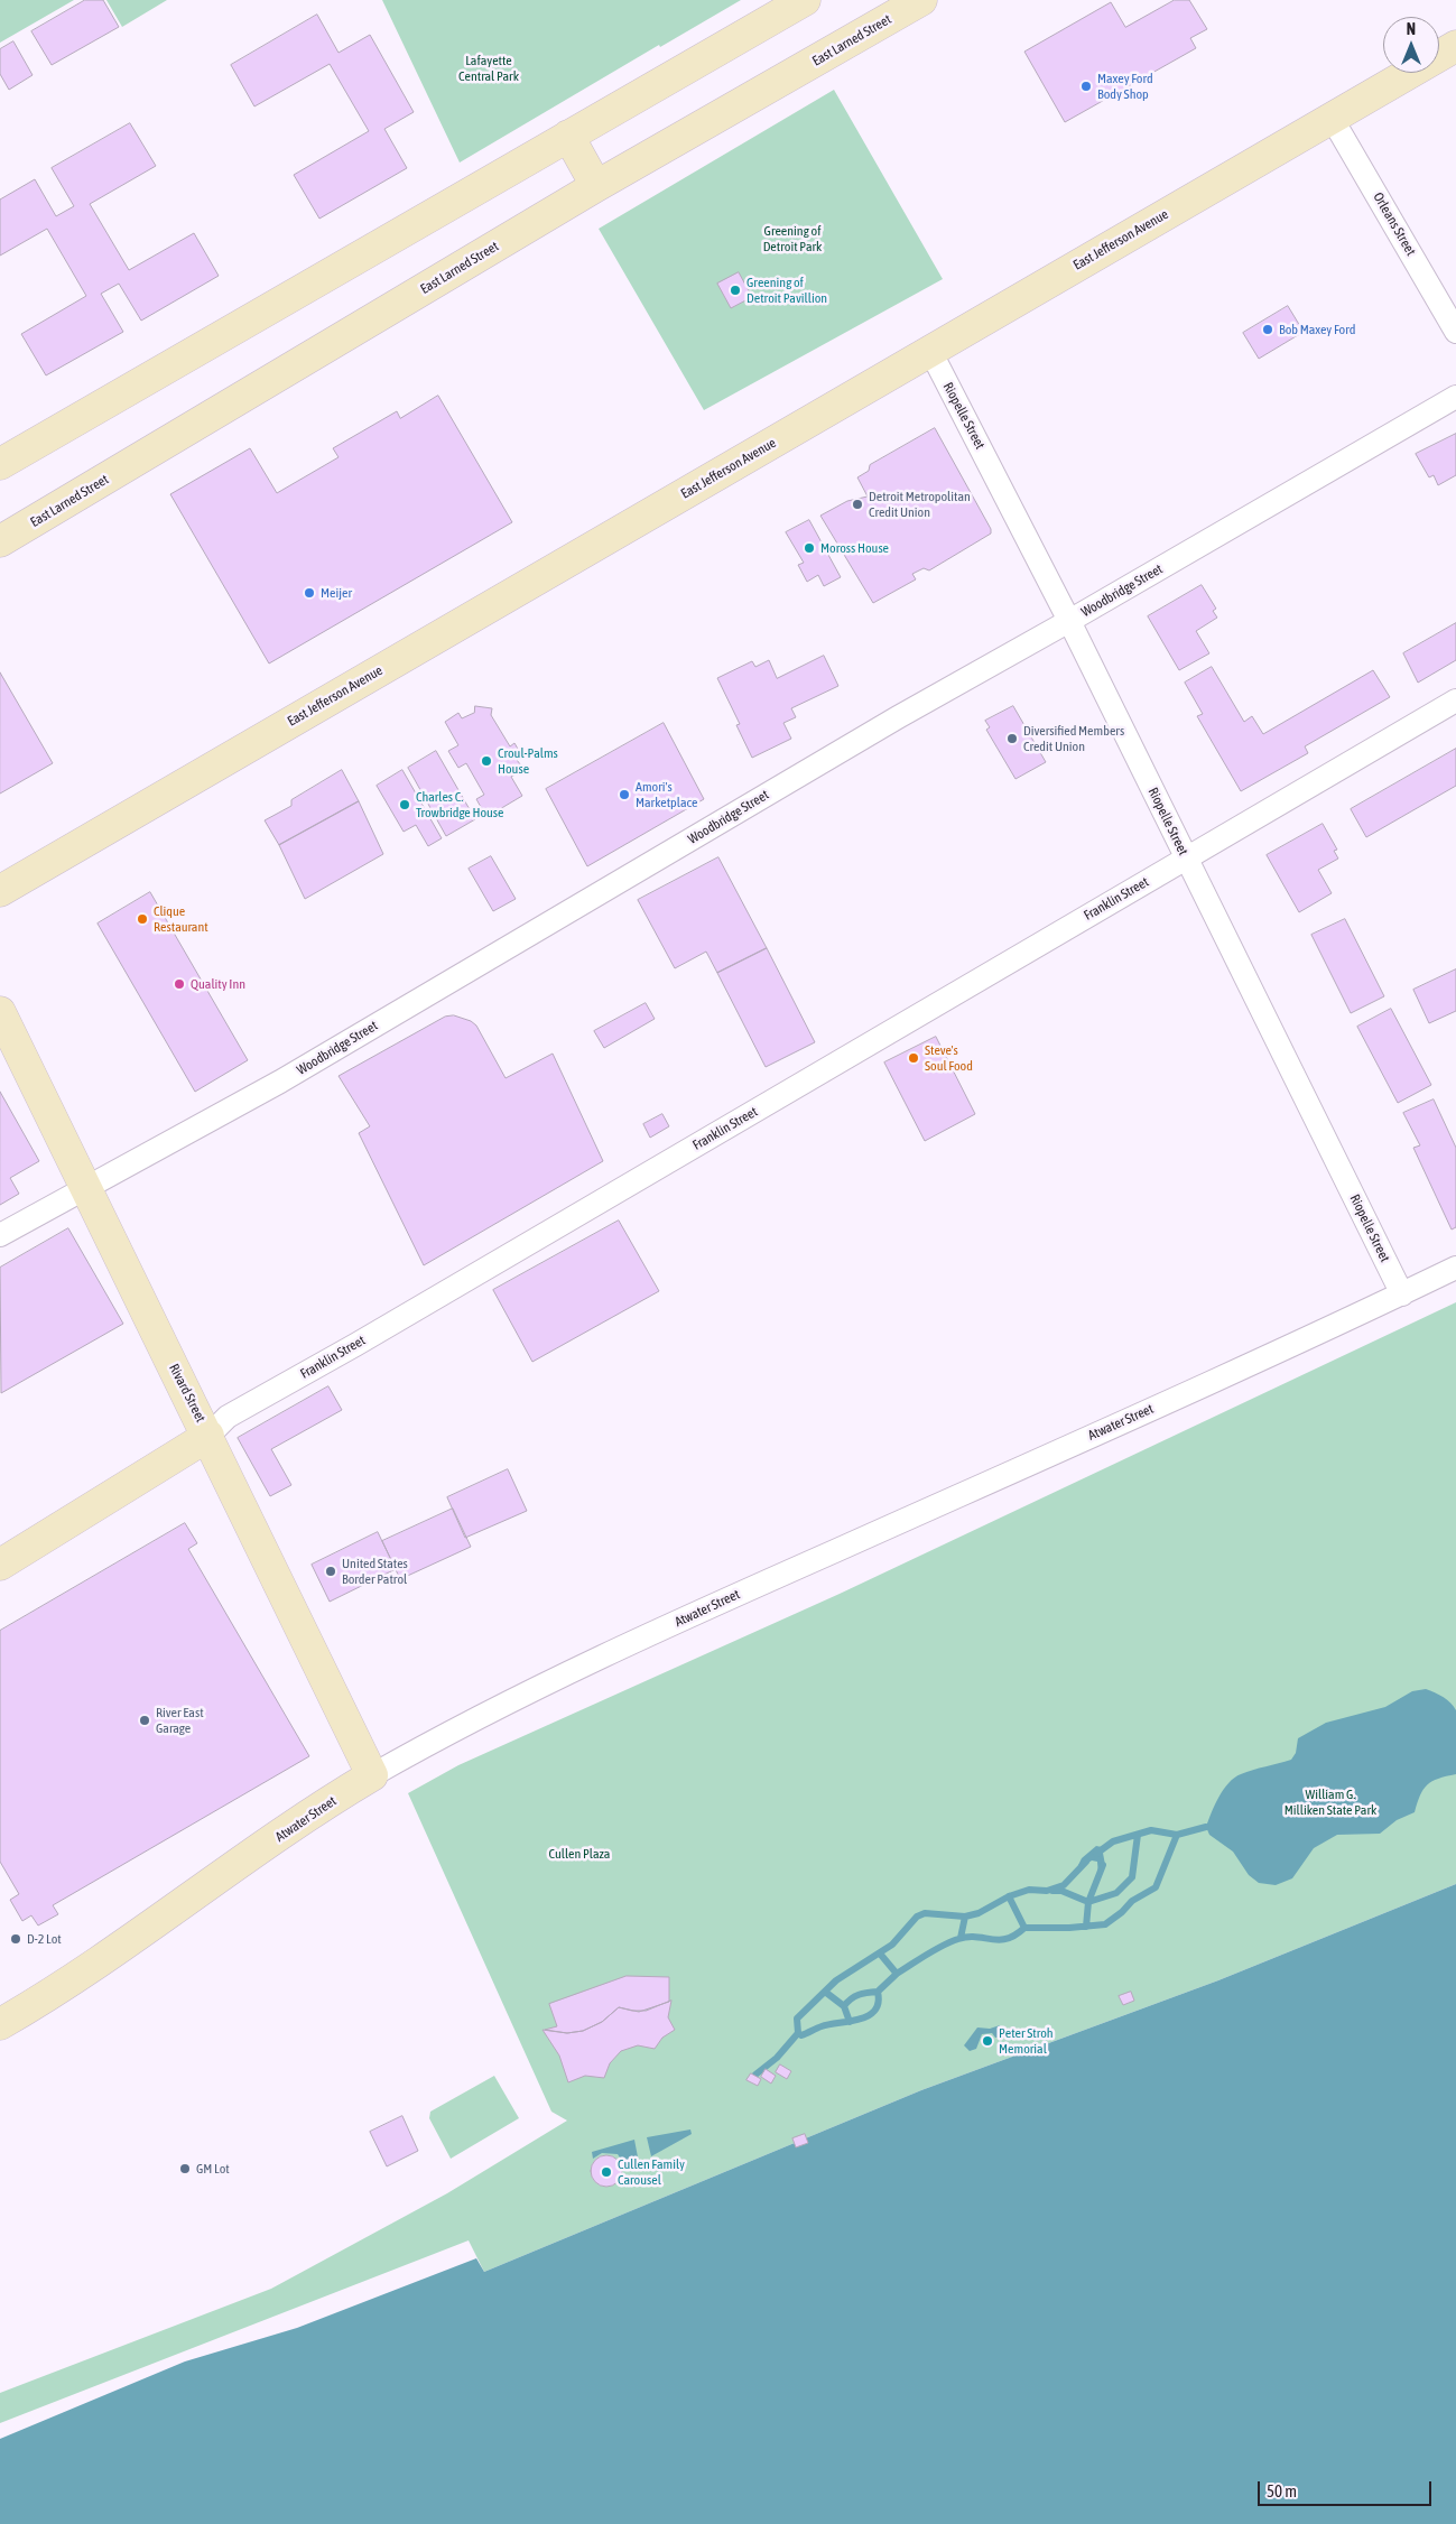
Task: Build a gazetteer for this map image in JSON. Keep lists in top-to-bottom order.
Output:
{
  "streets": {
    "street": [
      "East Larned Street",
      "Orleans Street",
      "East Jefferson Avenue",
      "Riopelle Street",
      "Woodbridge Street",
      "Franklin Street",
      "Rivard Street",
      "Atwater Street"
    ]
  },
  "crossings": [
    ["Orleans Street", "East Jefferson Avenue"],
    ["East Jefferson Avenue", "Riopelle Street"],
    ["Riopelle Street", "Woodbridge Street"],
    ["Riopelle Street", "Franklin Street"],
    ["Riopelle Street", "Atwater Street"],
    ["Woodbridge Street", "Rivard Street"],
    ["Franklin Street", "Rivard Street"],
    ["Rivard Street", "Atwater Street"]
  ],
  "parks": [
    "Lafayette Central Park",
    "Greening of Detroit Park",
    "William G. Milliken State Park",
    "Cullen Plaza"
  ],
  "places": [
    "Maxey Ford Body Shop",
    "Greening of Detroit Pavillion",
    "Bob Maxey Ford",
    "Detroit Metropolitan Credit Union",
    "Moross House",
    "Meijer",
    "Diversified Members Credit Union",
    "Croul-Palms House",
    "Amori's Marketplace",
    "Charles C. Trowbridge House",
    "Clique Restaurant",
    "Quality Inn",
    "Steve's Soul Food",
    "United States Border Patrol",
    "River East Garage",
    "D-2 Lot",
    "Peter Stroh Memorial",
    "GM Lot",
    "Cullen Family Carousel"
  ],
  "scale_bar": "50 m",
  "north": "top"
}
